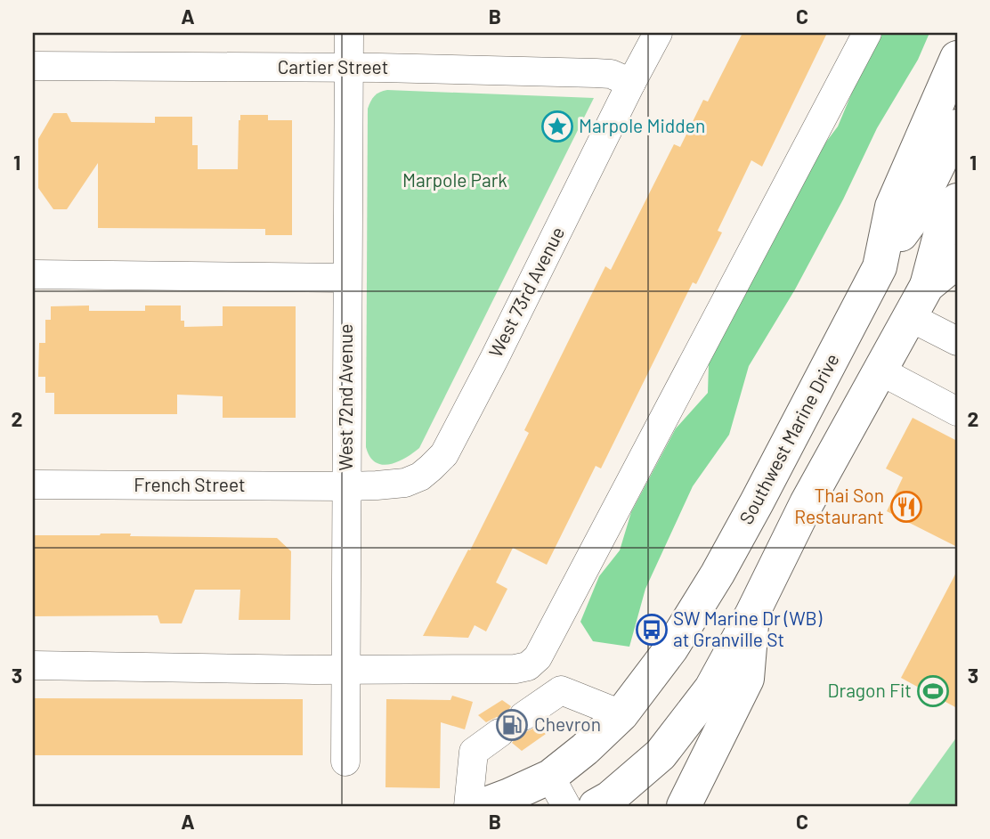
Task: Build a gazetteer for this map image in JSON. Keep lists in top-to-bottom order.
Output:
{
  "streets": {
    "main road": ["Southwest Marine Drive"],
    "street": [
      "Cartier Street",
      "West 73rd Avenue",
      "West 72nd Avenue",
      "French Street"
    ]
  },
  "crossings": [
    ["Cartier Street", "West 73rd Avenue"],
    ["Cartier Street", "West 72nd Avenue"],
    ["West 73rd Avenue", "West 72nd Avenue"],
    ["West 73rd Avenue", "French Street"],
    ["West 72nd Avenue", "French Street"]
  ],
  "parks": ["Marpole Park"],
  "places": {
    "place": ["Marpole Midden"],
    "restaurant": ["Thai Son Restaurant"],
    "bus stop": ["SW Marine Dr (WB) at Granville St"],
    "sports": ["Dragon Fit"],
    "fuel station": ["Chevron"]
  },
  "grid": {
    "columns": ["A", "B", "C"],
    "rows": ["1", "2", "3"]
  }
}
